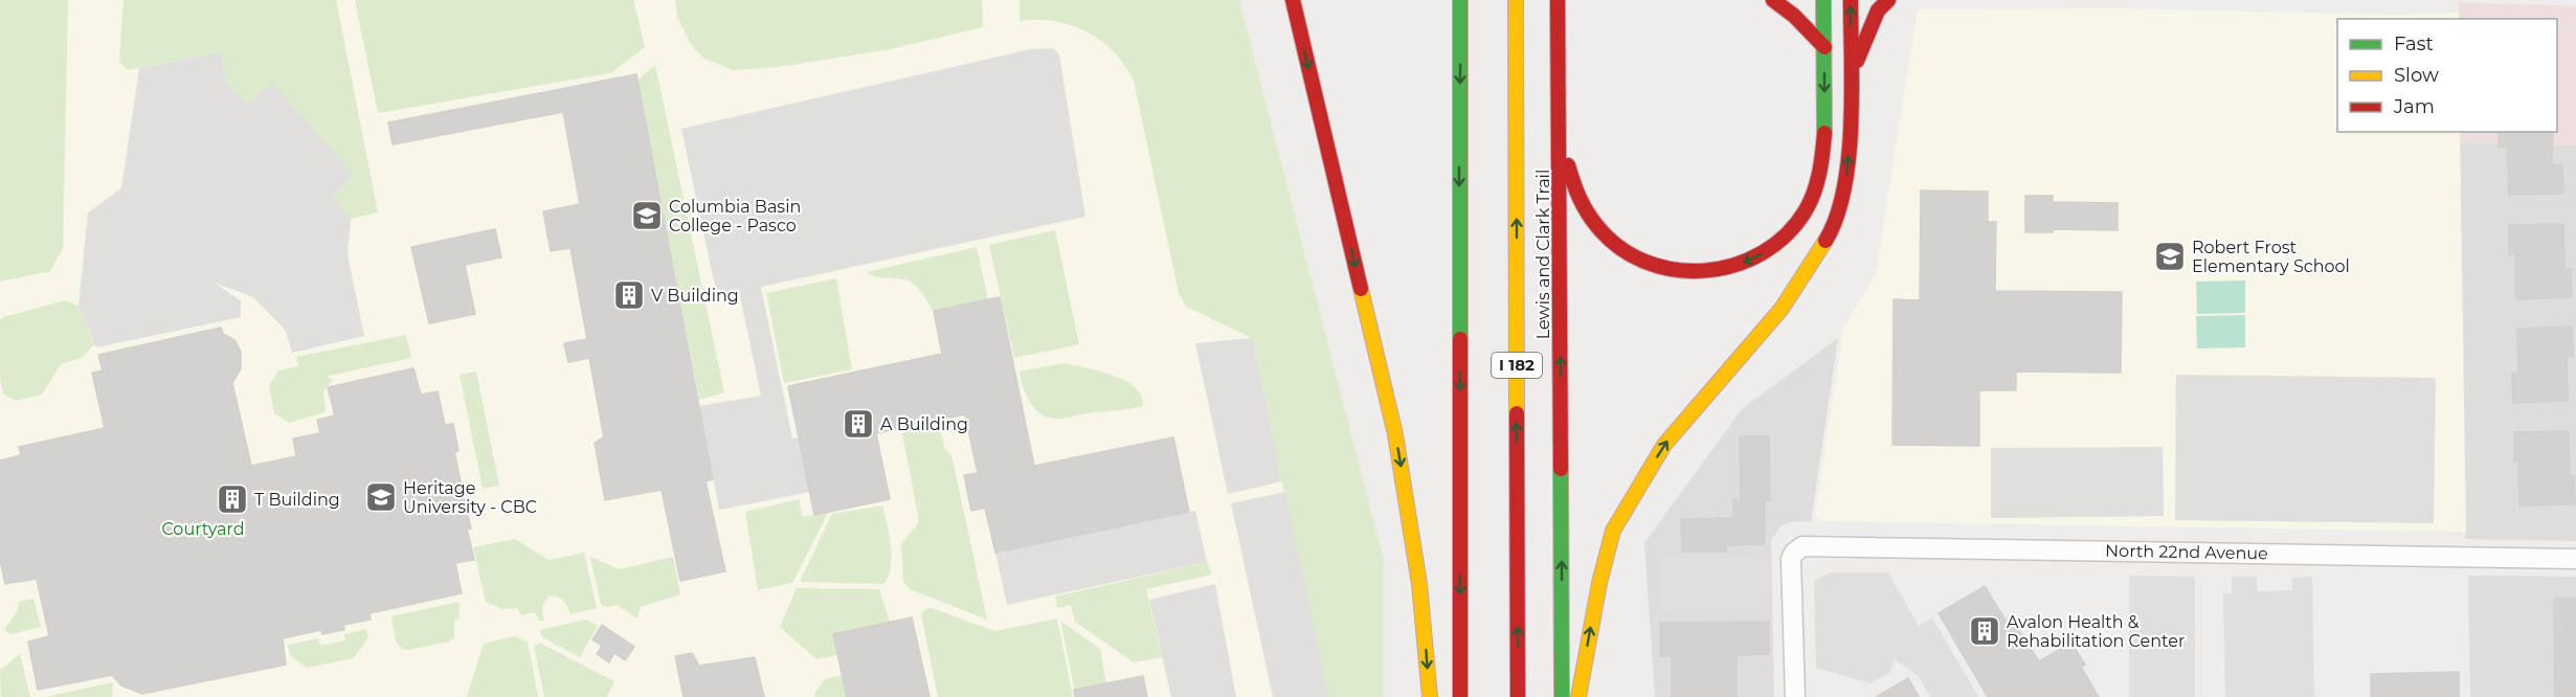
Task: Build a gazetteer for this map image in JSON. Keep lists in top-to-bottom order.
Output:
{
  "streets": {
    "highway": ["Lewis and Clark Trail", "I 182"],
    "street": ["North 22nd Avenue"]
  },
  "parks": ["Courtyard"],
  "places": {
    "school or university": ["Columbia Basin College - Pasco", "Robert Frost Elementary School", "Heritage University - CBC"],
    "building": [
      "V Building",
      "A Building",
      "T Building",
      "Avalon Health & Rehabilitation Center"
    ]
  },
  "legend": ["Fast", "Slow", "Jam"]
}
